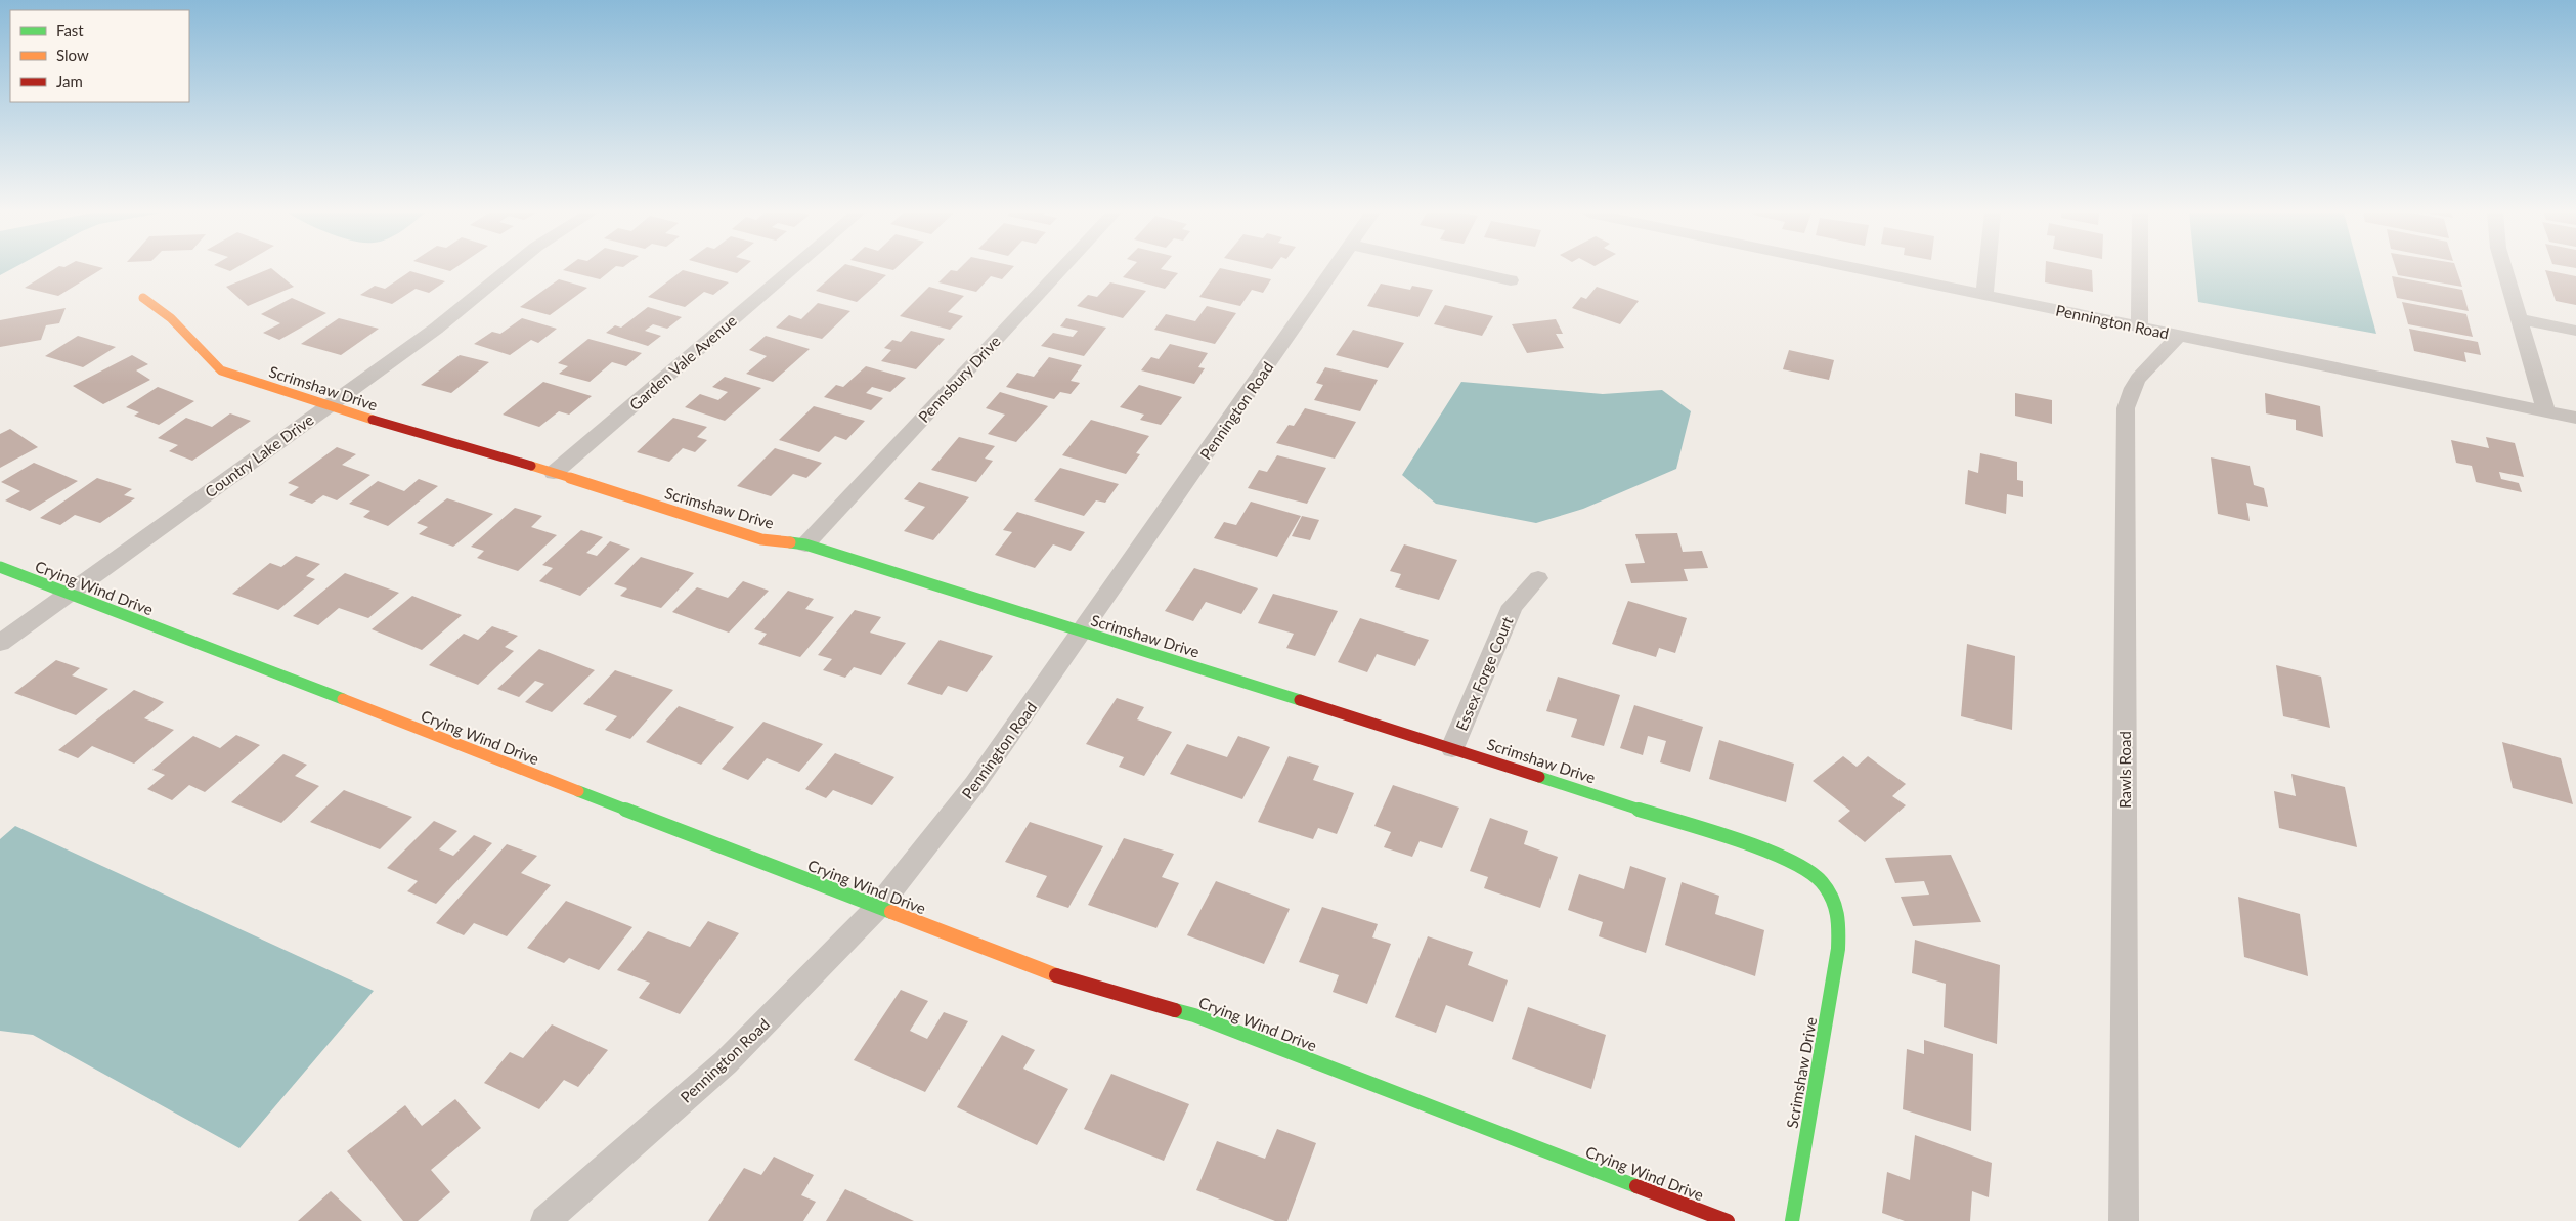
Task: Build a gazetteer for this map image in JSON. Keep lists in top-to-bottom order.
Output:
{
  "streets": {
    "street": [
      "Pennington Road",
      "Garden Vale Avenue",
      "Pennsbury Drive",
      "Scrimshaw Drive",
      "Country Lake Drive",
      "Crying Wind Drive",
      "Essex Forge Court",
      "Rawls Road"
    ]
  },
  "crossings": [
    ["Pennington Road", "Scrimshaw Drive"],
    ["Pennington Road", "Crying Wind Drive"],
    ["Pennington Road", "Rawls Road"],
    ["Garden Vale Avenue", "Scrimshaw Drive"],
    ["Pennsbury Drive", "Scrimshaw Drive"],
    ["Scrimshaw Drive", "Country Lake Drive"],
    ["Scrimshaw Drive", "Essex Forge Court"],
    ["Country Lake Drive", "Crying Wind Drive"]
  ],
  "legend": ["Fast", "Slow", "Jam"]
}
